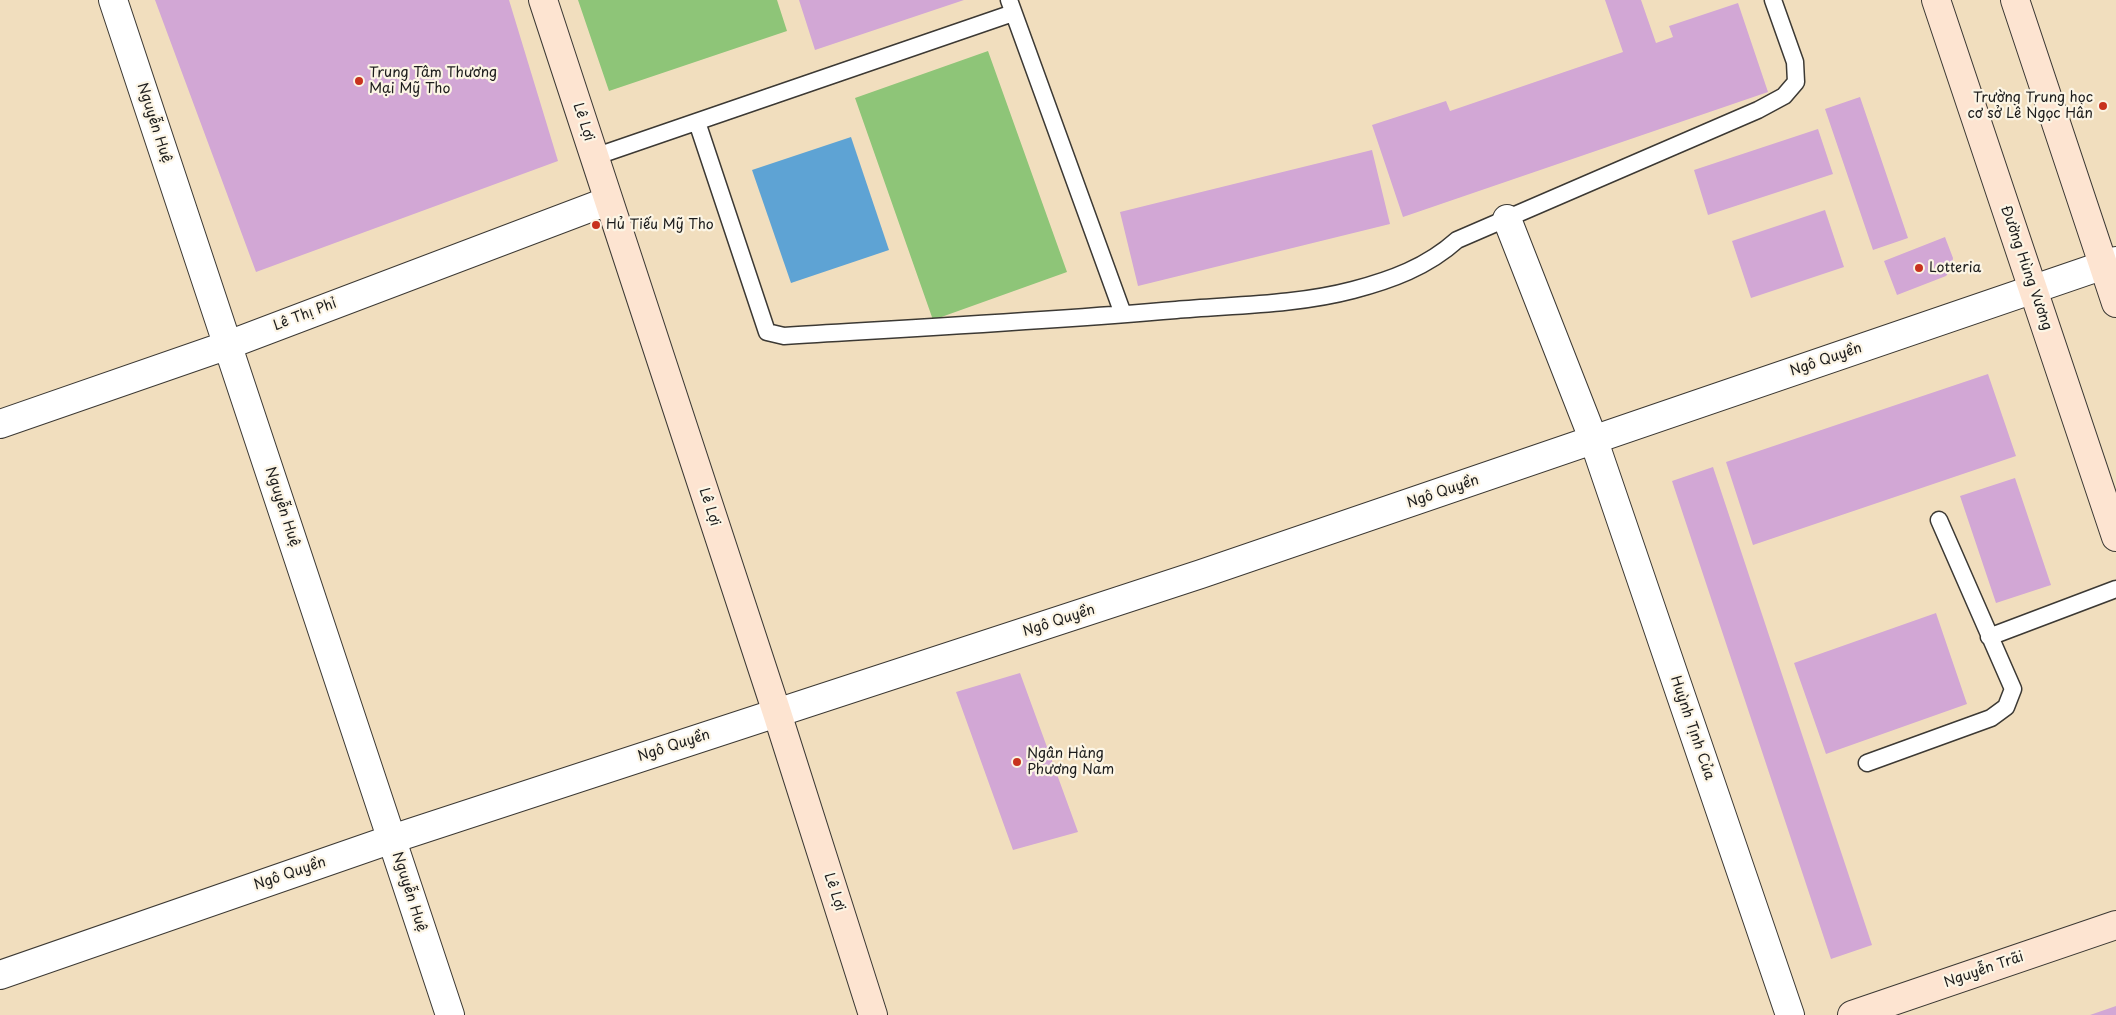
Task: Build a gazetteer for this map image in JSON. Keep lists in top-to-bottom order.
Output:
{
  "streets": {
    "main road": ["Lê Lợi", "Đường Hùng Vương", "Nguyễn Trãi"],
    "street": [
      "Nguyễn Huệ",
      "Lê Thị Phỉ",
      "Ngô Quyền",
      "Huỳnh Tịnh Của"
    ]
  },
  "crossings": [
    ["Lê Lợi", "Lê Thị Phỉ"],
    ["Lê Lợi", "Ngô Quyền"],
    ["Nguyễn Huệ", "Lê Thị Phỉ"],
    ["Nguyễn Huệ", "Ngô Quyền"],
    ["Đường Hùng Vương", "Ngô Quyền"],
    ["Ngô Quyền", "Huỳnh Tịnh Của"]
  ],
  "places": [
    "Trung Tâm Thương Mại Mỹ Tho",
    "Trường Trung học cơ sở Lê Ngọc Hân",
    "Hủ Tiếu Mỹ Tho",
    "Lotteria",
    "Ngân Hàng Phương Nam"
  ]
}
